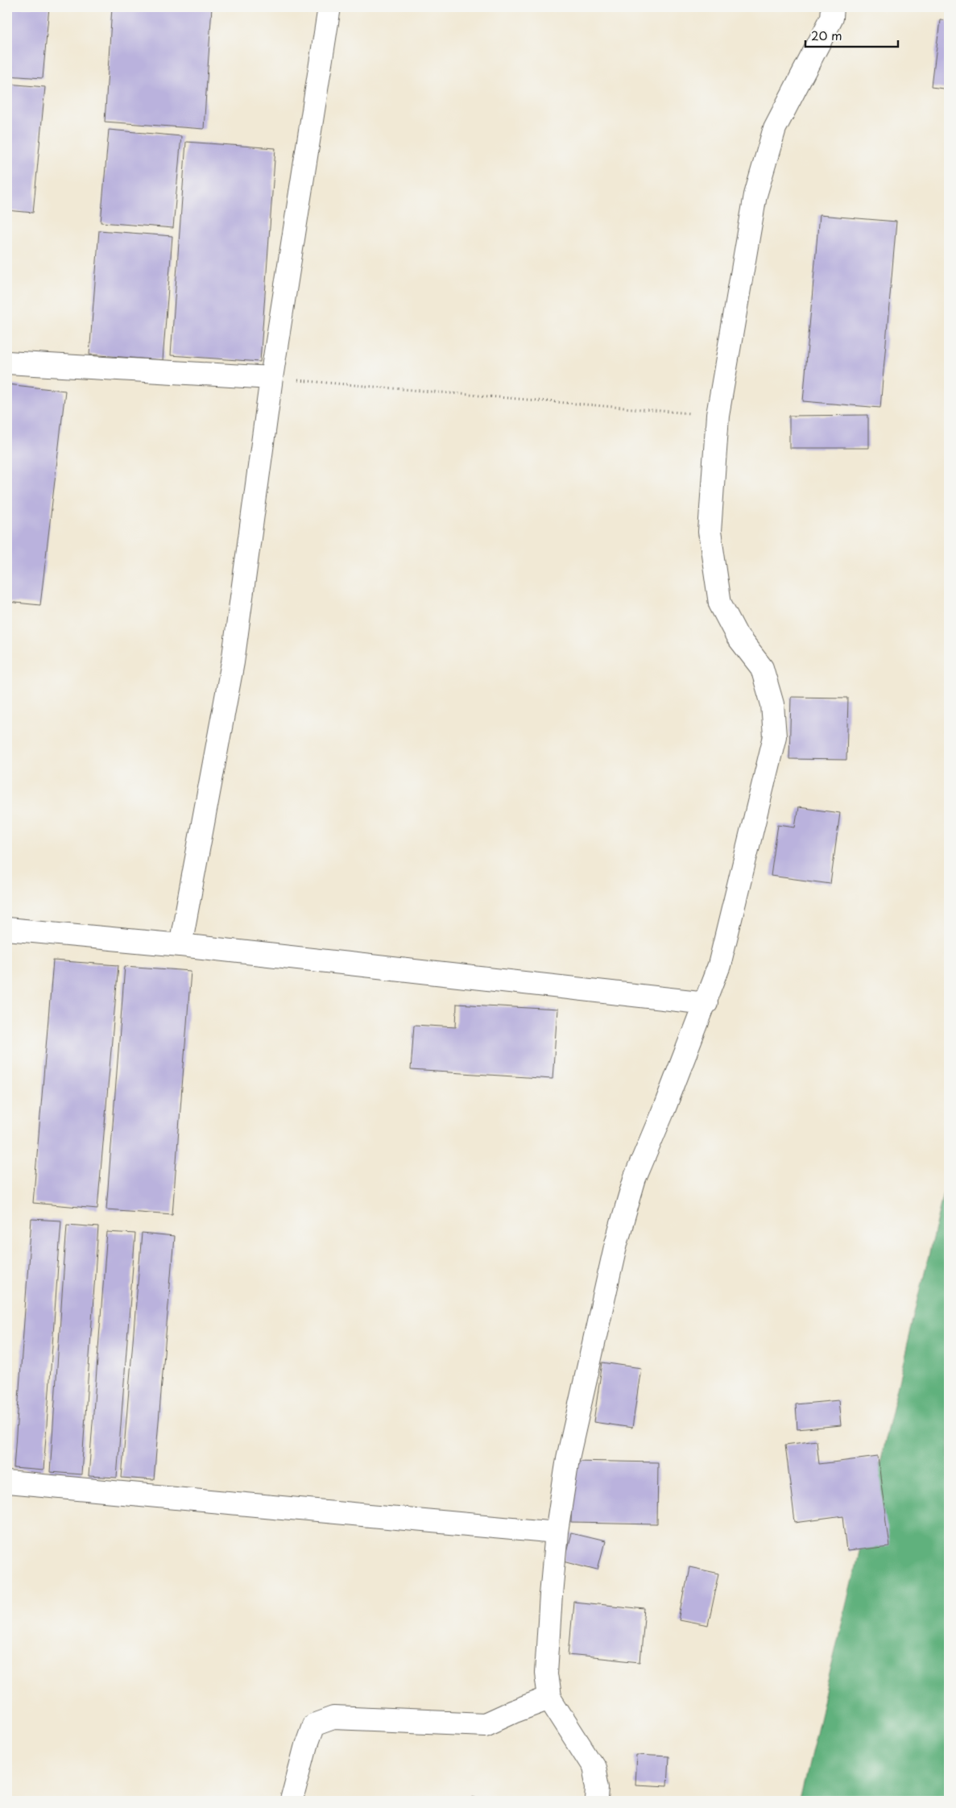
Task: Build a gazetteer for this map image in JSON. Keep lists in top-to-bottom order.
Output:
{
  "scale_bar": "20 m"
}
